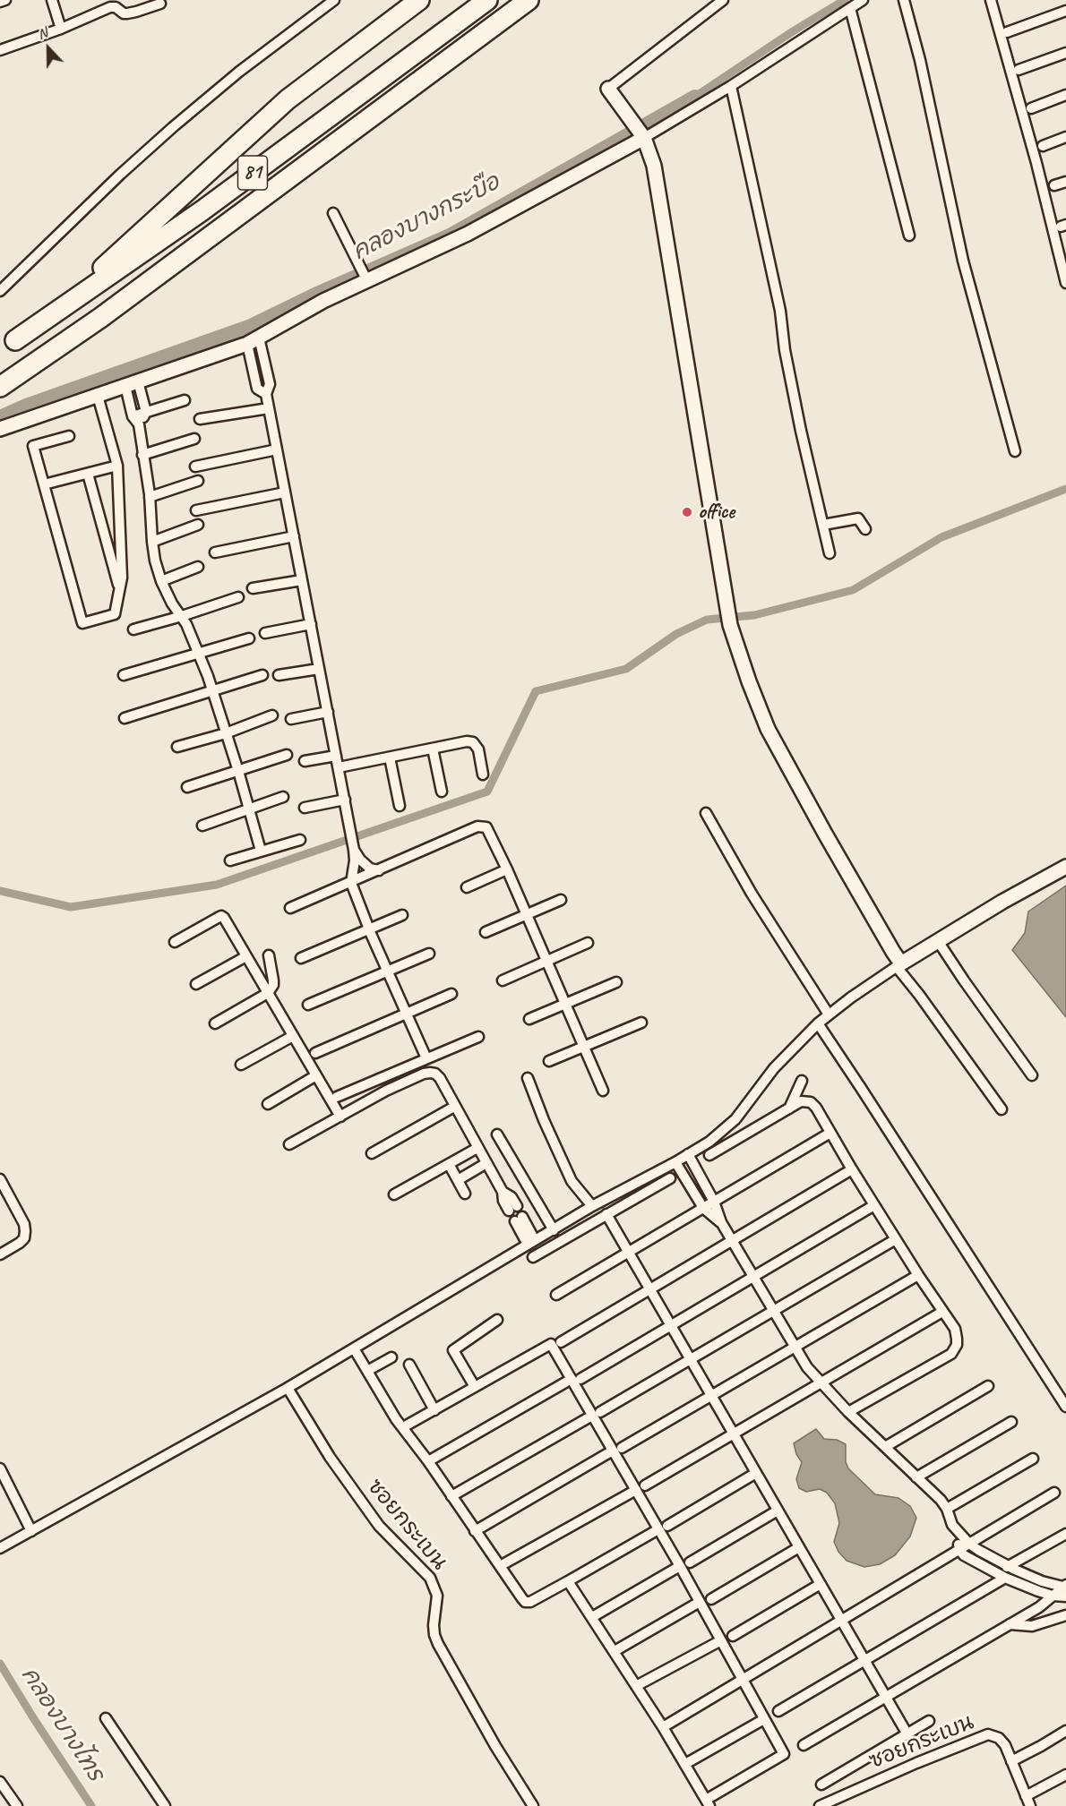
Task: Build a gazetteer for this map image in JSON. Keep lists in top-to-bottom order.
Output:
{
  "streets": {
    "highway": ["81"],
    "street": ["ซอยกระเบน"]
  },
  "water": ["คลองบางกระบือ", "คลองบางไทร"],
  "places": ["office"],
  "north": "top"
}
